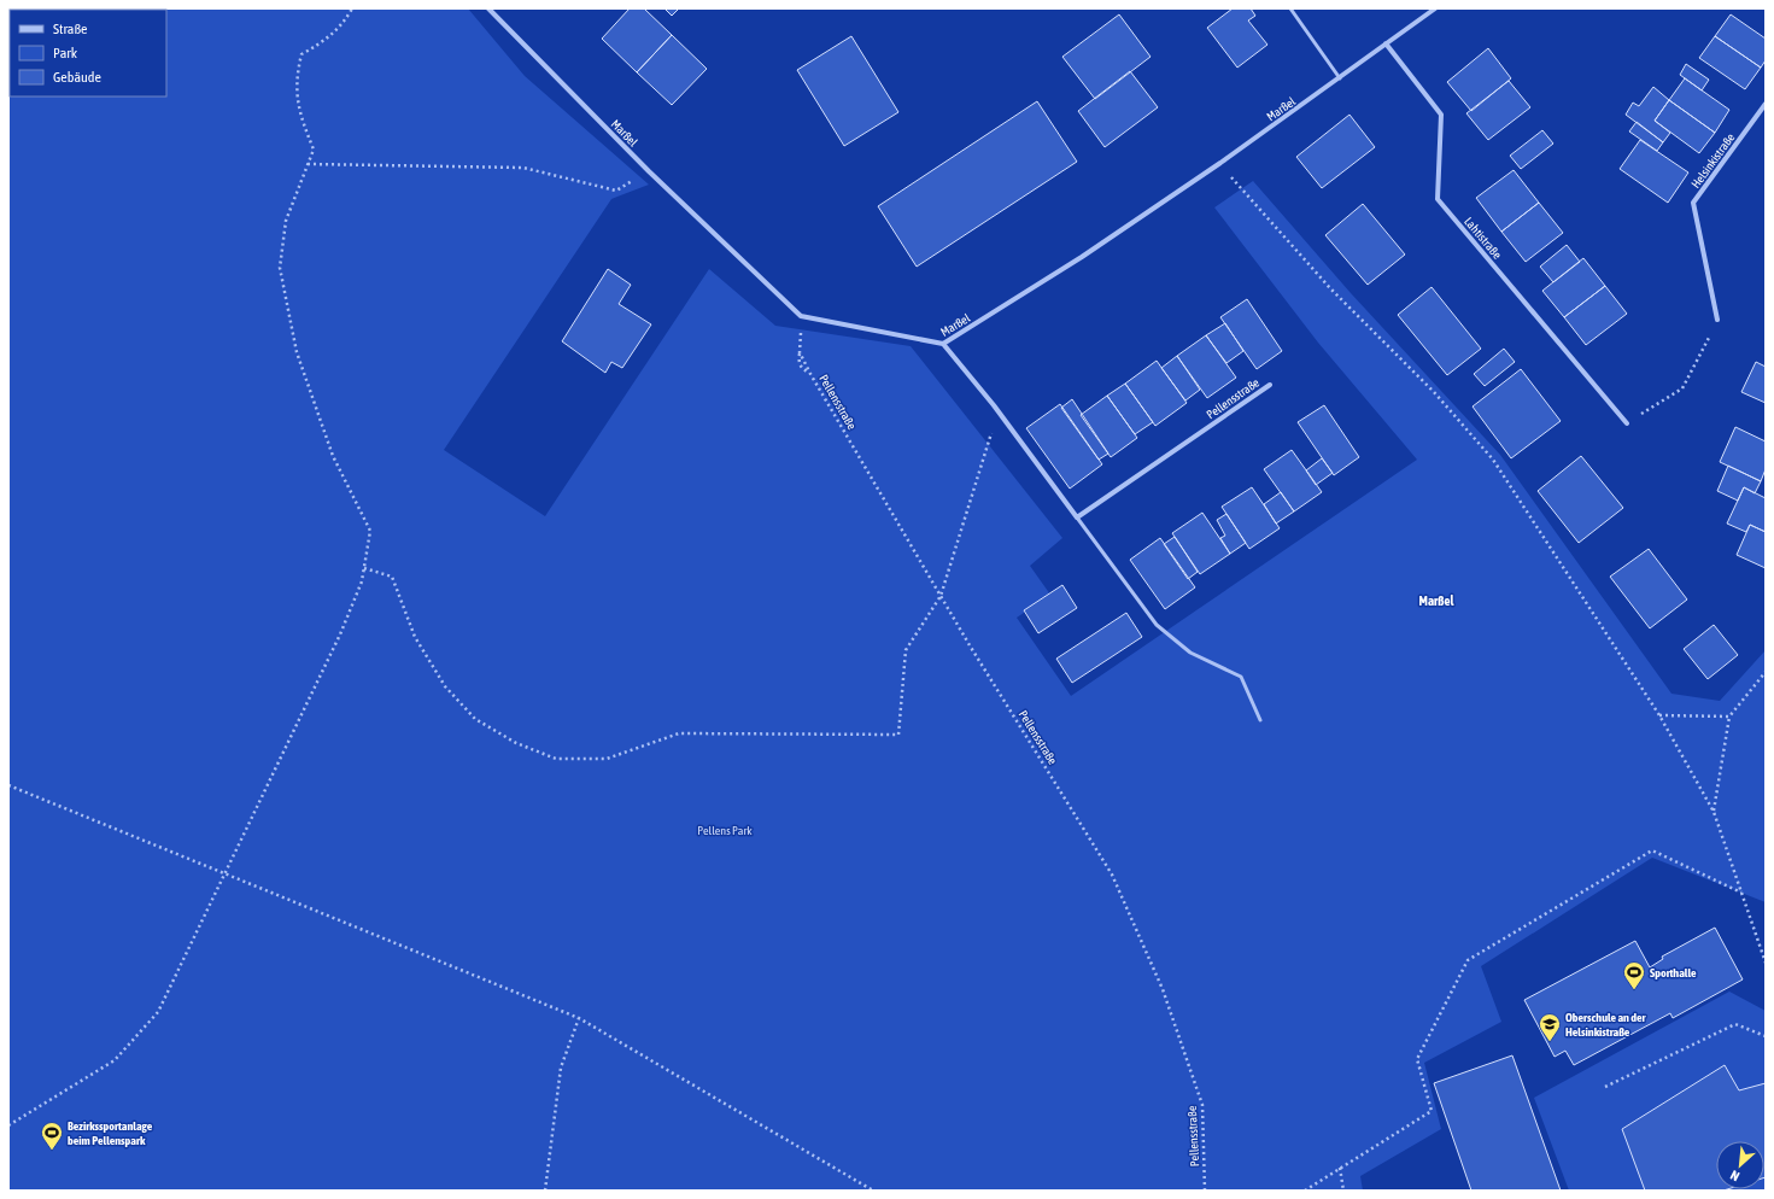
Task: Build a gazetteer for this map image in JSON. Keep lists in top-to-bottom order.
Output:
{
  "streets": {
    "street": [
      "Marßel",
      "Helsinkistraße",
      "Lahtistraße",
      "Pellensstraße"
    ]
  },
  "crossings": [
    ["Marßel", "Lahtistraße"],
    ["Marßel", "Pellensstraße"]
  ],
  "districts": ["Marßel"],
  "parks": ["Pellens Park"],
  "places": {
    "sports": ["Sporthalle", "Bezirkssportanlage beim Pellenspark"],
    "school or university": ["Oberschule an der Helsinkistraße"]
  },
  "legend": ["Straße", "Park", "Gebäude"],
  "north": "bottom left"
}
